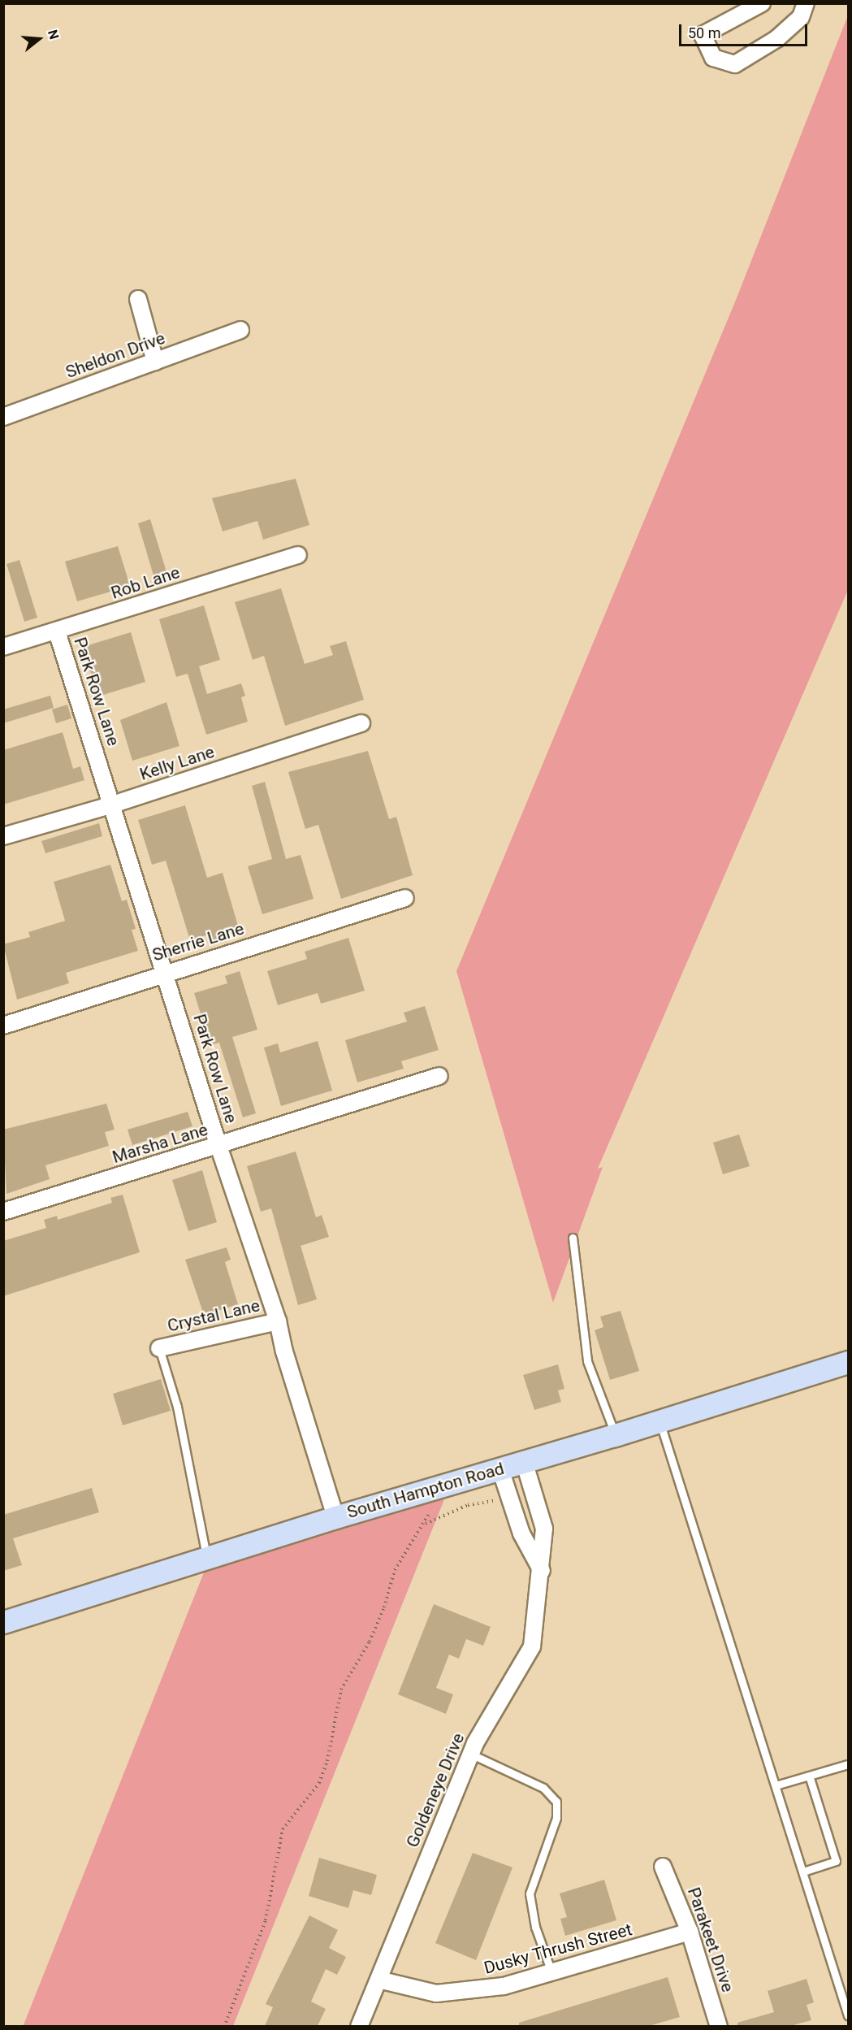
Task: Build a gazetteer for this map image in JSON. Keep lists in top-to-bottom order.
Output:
{
  "streets": {
    "main road": ["South Hampton Road"],
    "street": [
      "Sheldon Drive",
      "Rob Lane",
      "Park Row Lane",
      "Kelly Lane",
      "Sherrie Lane",
      "Marsha Lane",
      "Crystal Lane",
      "Goldeneye Drive",
      "Parakeet Drive",
      "Dusky Thrush Street"
    ]
  },
  "crossings": [
    ["Rob Lane", "Park Row Lane"],
    ["Park Row Lane", "Kelly Lane"],
    ["Park Row Lane", "Sherrie Lane"],
    ["Park Row Lane", "Marsha Lane"],
    ["Park Row Lane", "Crystal Lane"],
    ["Park Row Lane", "South Hampton Road"],
    ["South Hampton Road", "Goldeneye Drive"],
    ["Goldeneye Drive", "Dusky Thrush Street"],
    ["Parakeet Drive", "Dusky Thrush Street"]
  ],
  "scale_bar": "50 m",
  "north": "right"
}
